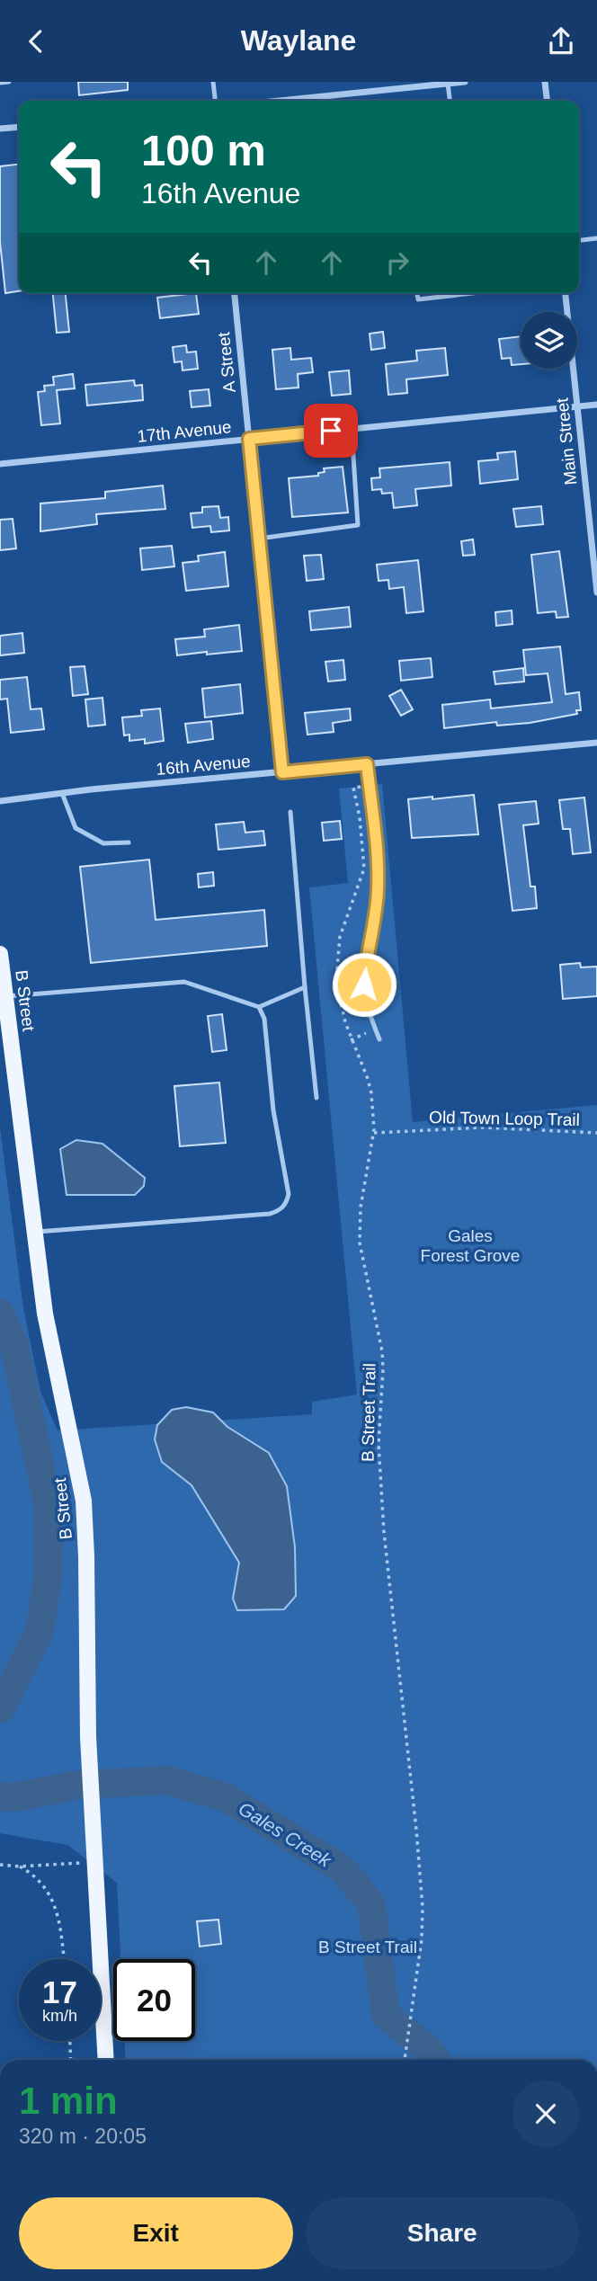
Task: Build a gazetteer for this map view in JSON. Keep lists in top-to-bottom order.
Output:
{
  "streets": {
    "main road": ["B Street"],
    "street": [
      "A Street",
      "17th Avenue",
      "Main Street",
      "16th Avenue"
    ],
    "path": ["Old Town Loop Trail", "B Street Trail"]
  },
  "crossings": [
    ["A Street", "17th Avenue"],
    ["A Street", "16th Avenue"],
    ["17th Avenue", "Main Street"],
    ["Old Town Loop Trail", "B Street Trail"]
  ],
  "water": ["Gales Creek"],
  "parks": ["Gales Forest Grove", "B Street Trail"],
  "page": {
    "header": "Waylane",
    "turn": ["100 m", "16th Avenue"],
    "speed": "17 km/h",
    "limit": "20",
    "heading": ["1 min", "320 m · 20:05"],
    "buttons": ["Exit", "Share"]
  }
}
